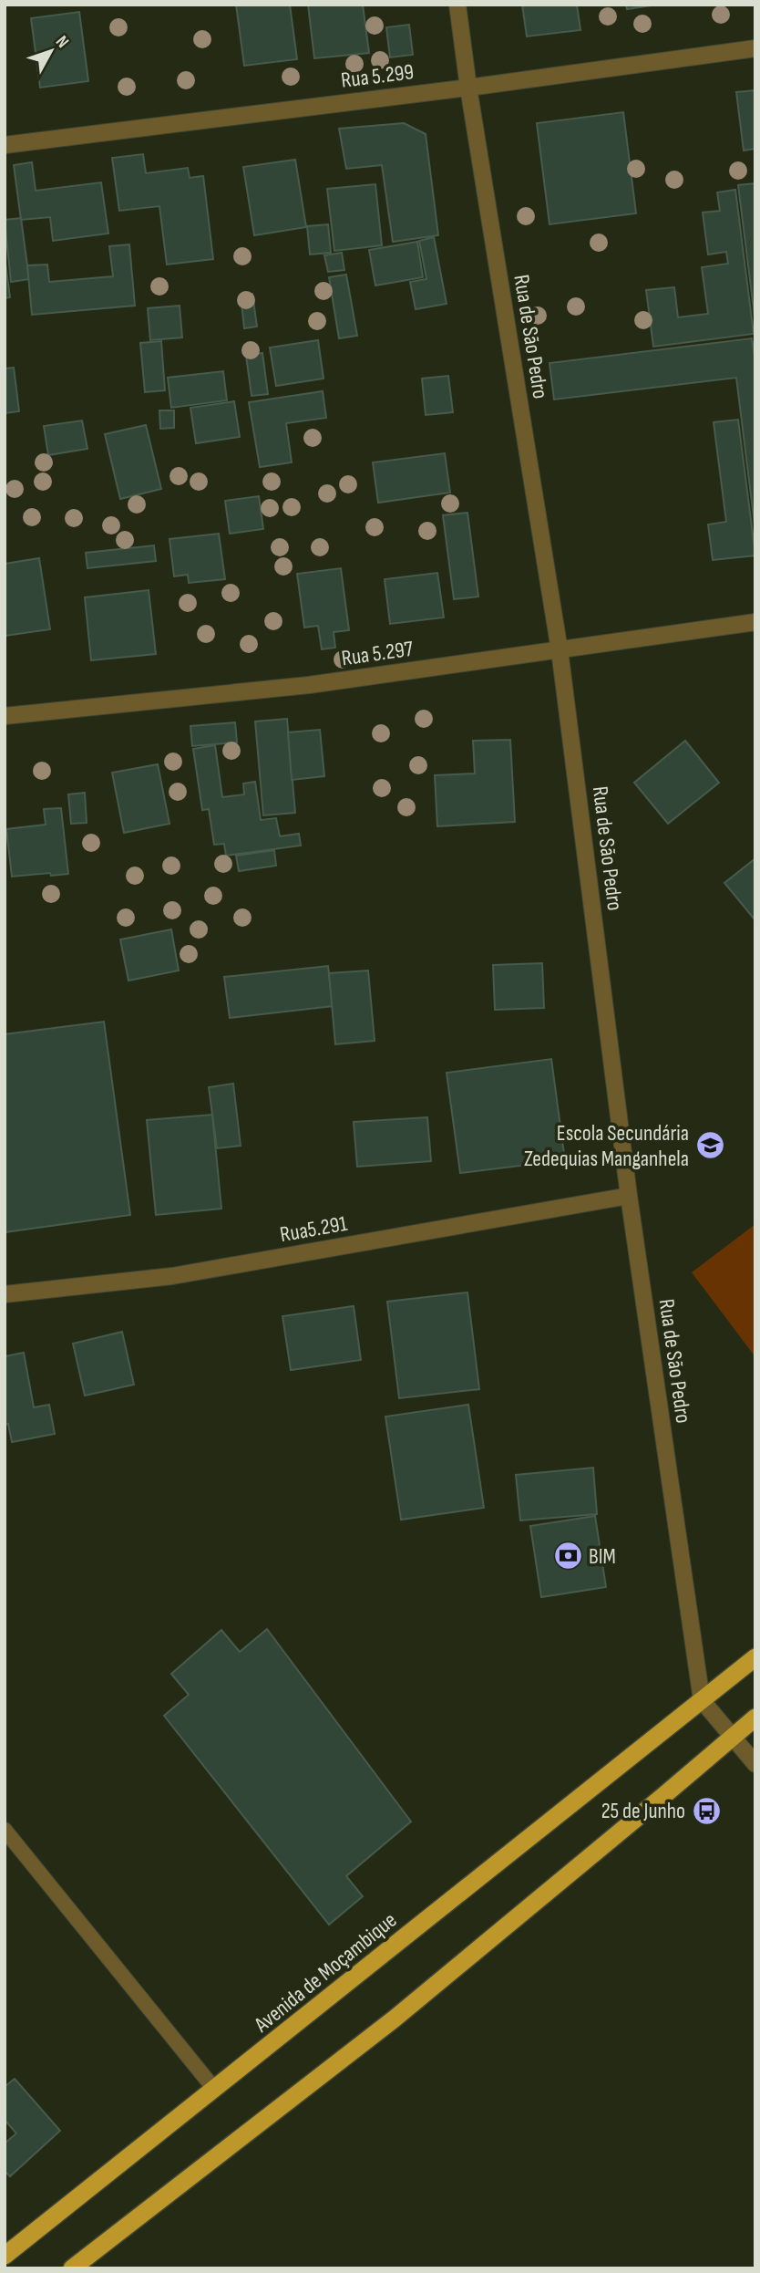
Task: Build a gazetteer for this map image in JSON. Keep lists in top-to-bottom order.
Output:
{
  "streets": {
    "highway": ["Avenida de Moçambique"],
    "street": [
      "Rua 5.299",
      "Rua de São Pedro",
      "Rua 5.297",
      "Rua5.291"
    ]
  },
  "crossings": [
    ["Rua 5.299", "Rua de São Pedro"],
    ["Rua de São Pedro", "Rua 5.297"],
    ["Rua de São Pedro", "Rua5.291"],
    ["Rua de São Pedro", "Avenida de Moçambique"]
  ],
  "places": {
    "school or university": ["Escola Secundária Zedequias Manganhela"],
    "bank": ["BIM"],
    "bus stop": ["25 de Junho"]
  },
  "north": "top right"
}
